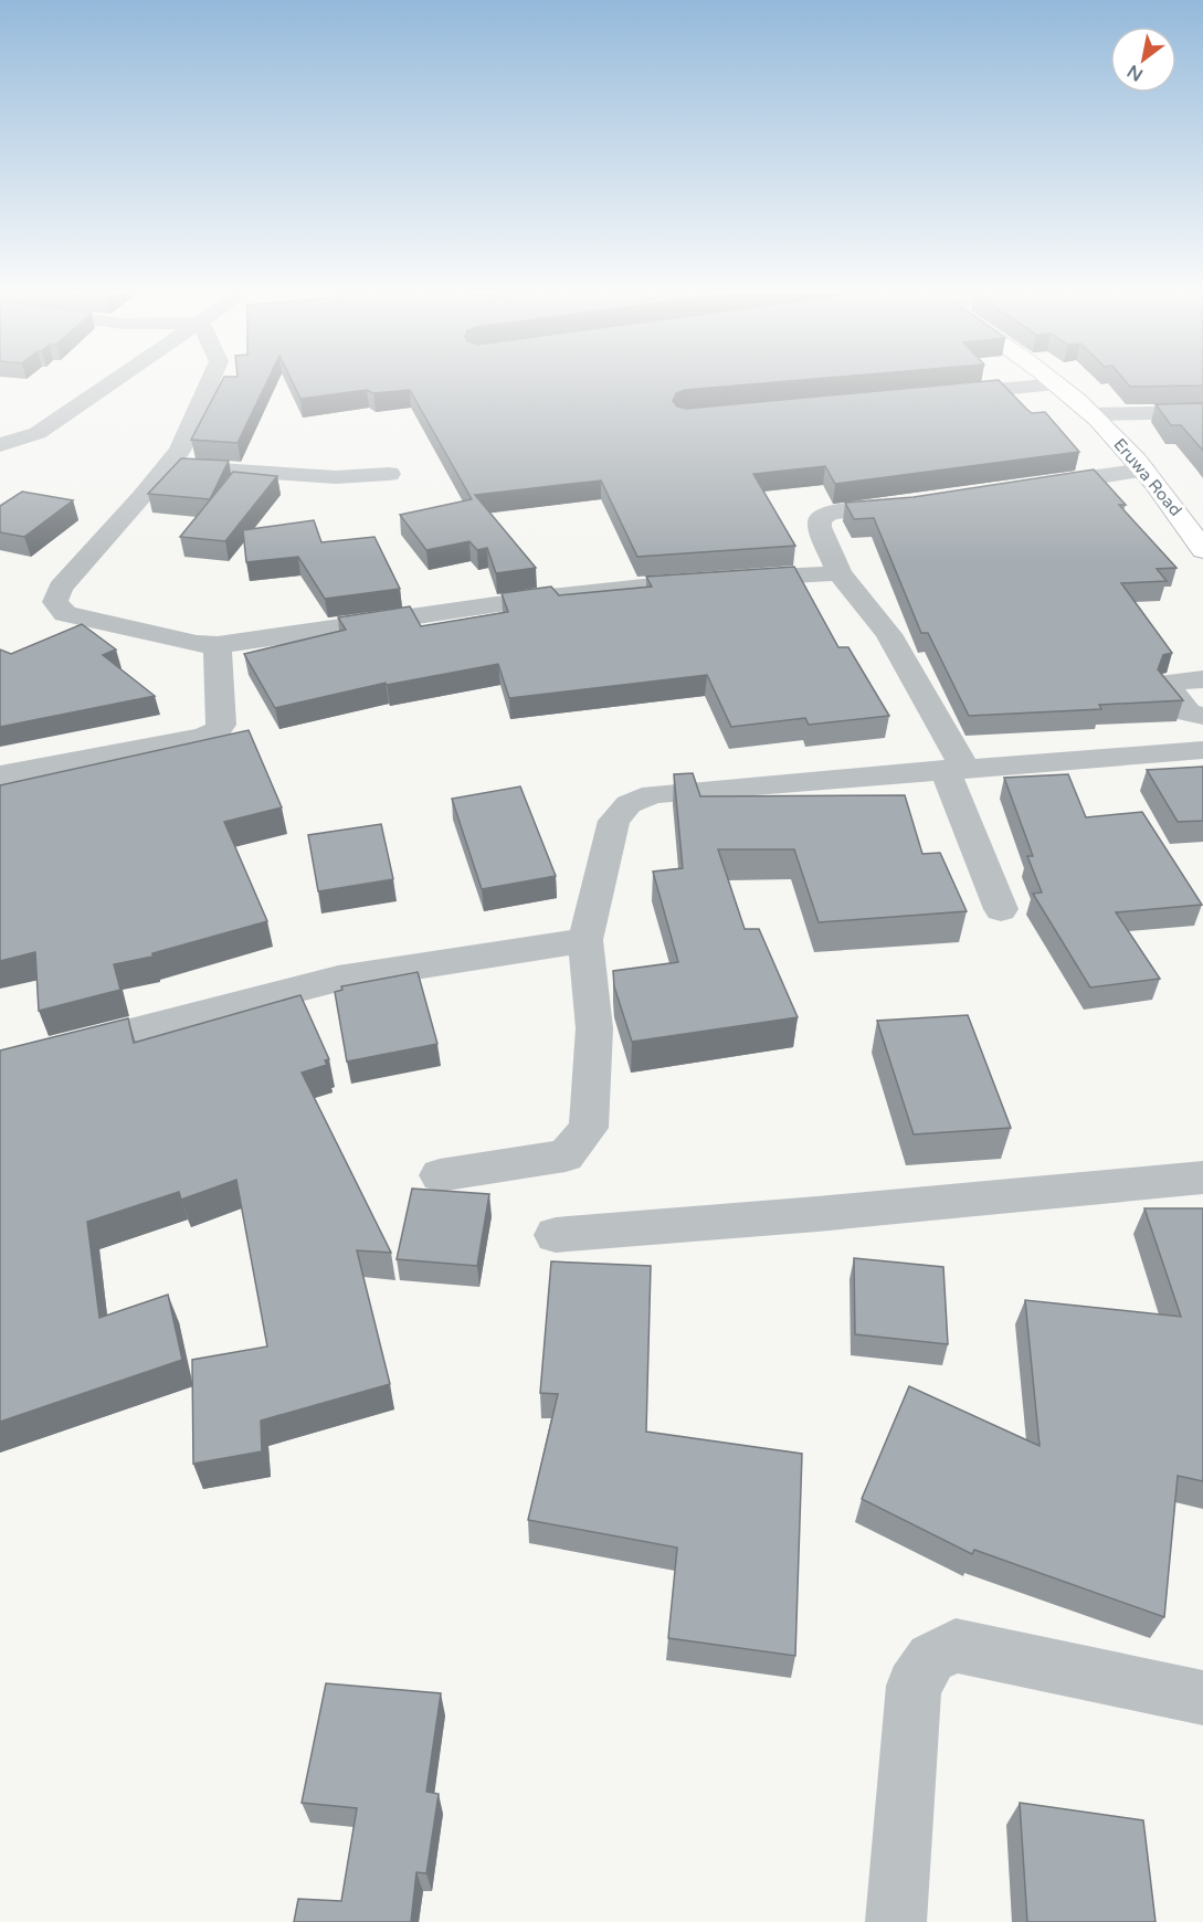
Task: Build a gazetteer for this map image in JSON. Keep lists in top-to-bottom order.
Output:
{
  "streets": {
    "main road": ["Eruwa Road"]
  },
  "north": "bottom left"
}
